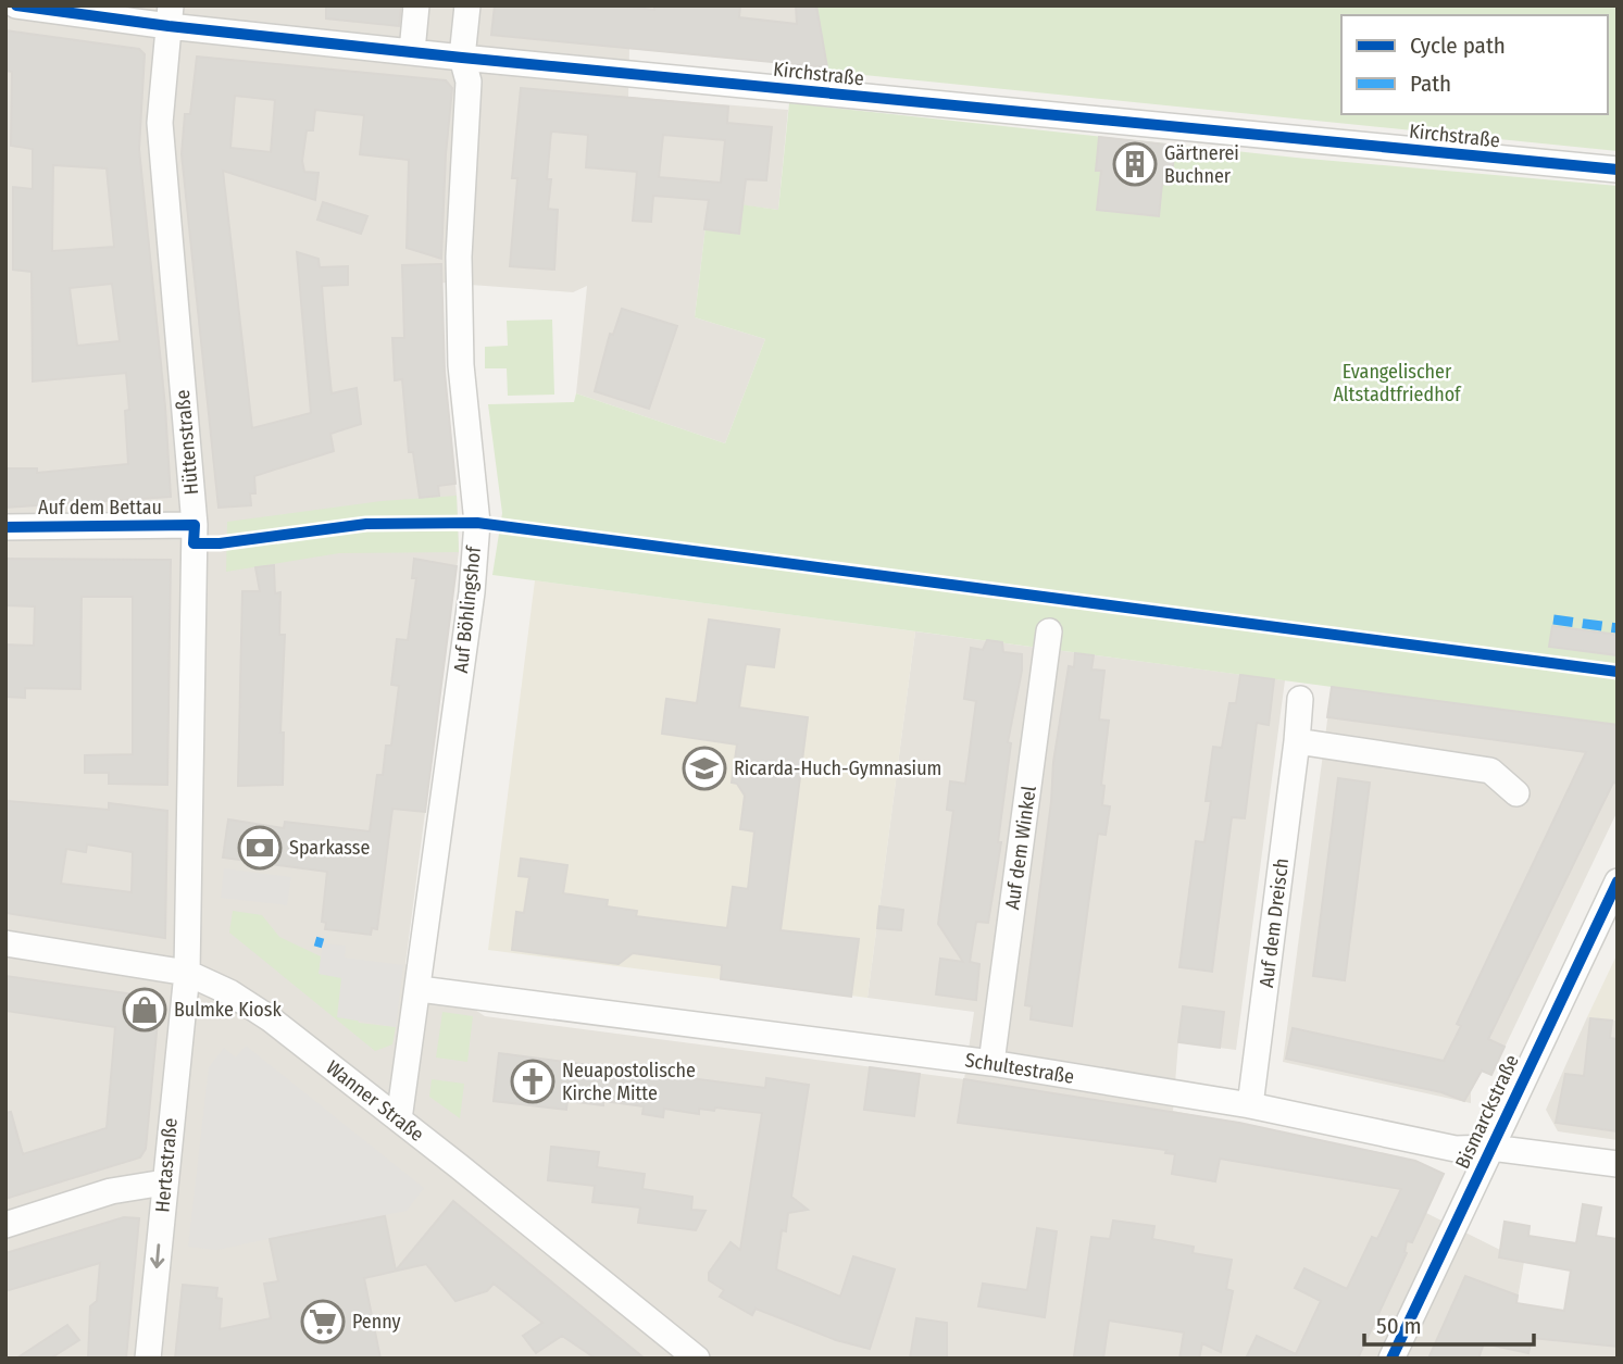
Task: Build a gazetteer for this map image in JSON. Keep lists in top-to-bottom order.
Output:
{
  "streets": {
    "street": [
      "Kirchstraße",
      "Hüttenstraße",
      "Auf dem Bettau",
      "Auf Böhlingshof",
      "Auf dem Winkel",
      "Auf dem Dreisch",
      "Schultestraße",
      "Wanner Straße",
      "Bismarckstraße",
      "Hertastraße"
    ]
  },
  "crossings": [
    ["Kirchstraße", "Hüttenstraße"],
    ["Kirchstraße", "Auf Böhlingshof"],
    ["Hüttenstraße", "Auf dem Bettau"],
    ["Hüttenstraße", "Wanner Straße"],
    ["Hüttenstraße", "Hertastraße"],
    ["Auf Böhlingshof", "Schultestraße"],
    ["Auf Böhlingshof", "Wanner Straße"],
    ["Auf dem Winkel", "Schultestraße"],
    ["Auf dem Dreisch", "Schultestraße"],
    ["Schultestraße", "Bismarckstraße"],
    ["Wanner Straße", "Hertastraße"]
  ],
  "one_way": ["Hertastraße"],
  "parks": ["Evangelischer Altstadtfriedhof"],
  "places": {
    "building": ["Gärtnerei Buchner"],
    "school or university": ["Ricarda-Huch-Gymnasium"],
    "bank": ["Sparkasse"],
    "shop": ["Bulmke Kiosk"],
    "church": ["Neuapostolische Kirche Mitte"],
    "supermarket": ["Penny"]
  },
  "legend": ["Cycle path", "Path"],
  "scale_bar": "50 m"
}
